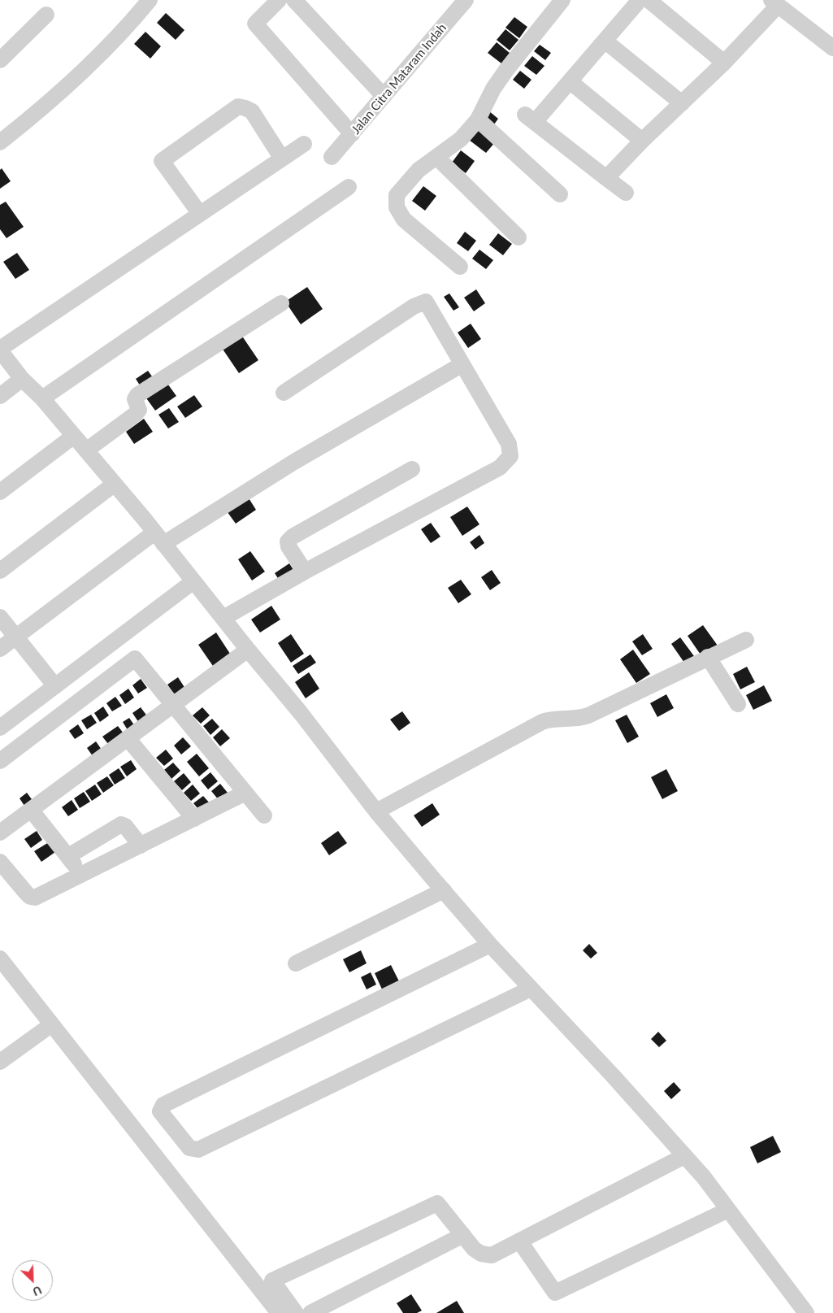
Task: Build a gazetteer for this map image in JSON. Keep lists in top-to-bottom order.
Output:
{
  "streets": {
    "street": ["Jalan Citra Mataram Indah"]
  },
  "north": "bottom right"
}
